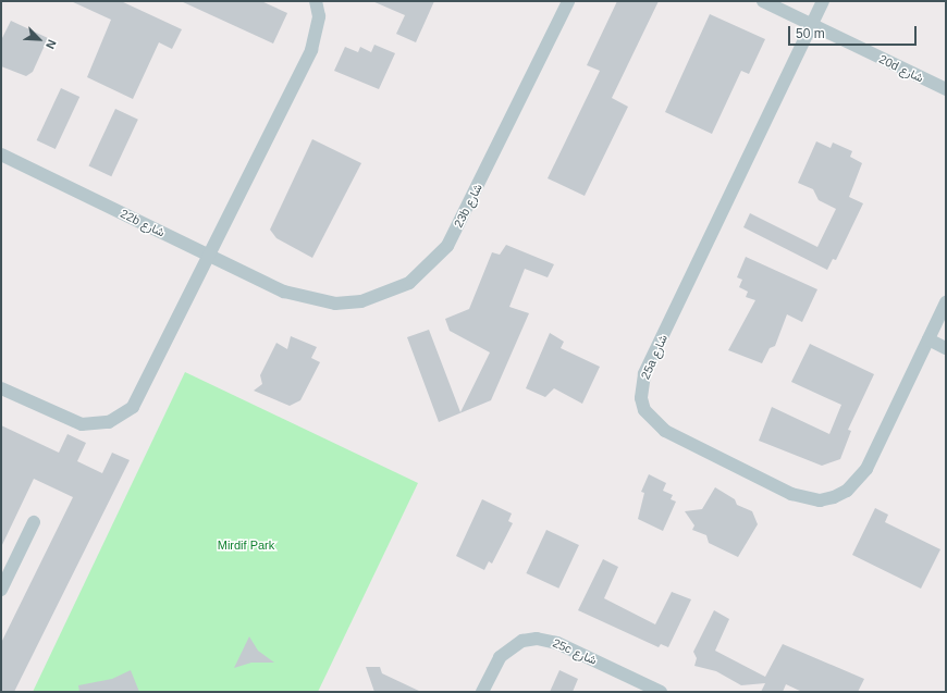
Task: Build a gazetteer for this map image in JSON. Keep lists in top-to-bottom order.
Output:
{
  "streets": {
    "street": [
      "20d شارع",
      "23b شارع",
      "22b شارع",
      "25a شارع",
      "25c شارع"
    ]
  },
  "crossings": [
    ["20d شارع", "25a شارع"],
    ["23b شارع", "22b شارع"]
  ],
  "parks": ["Mirdif Park"],
  "scale_bar": "50 m",
  "north": "bottom right"
}
